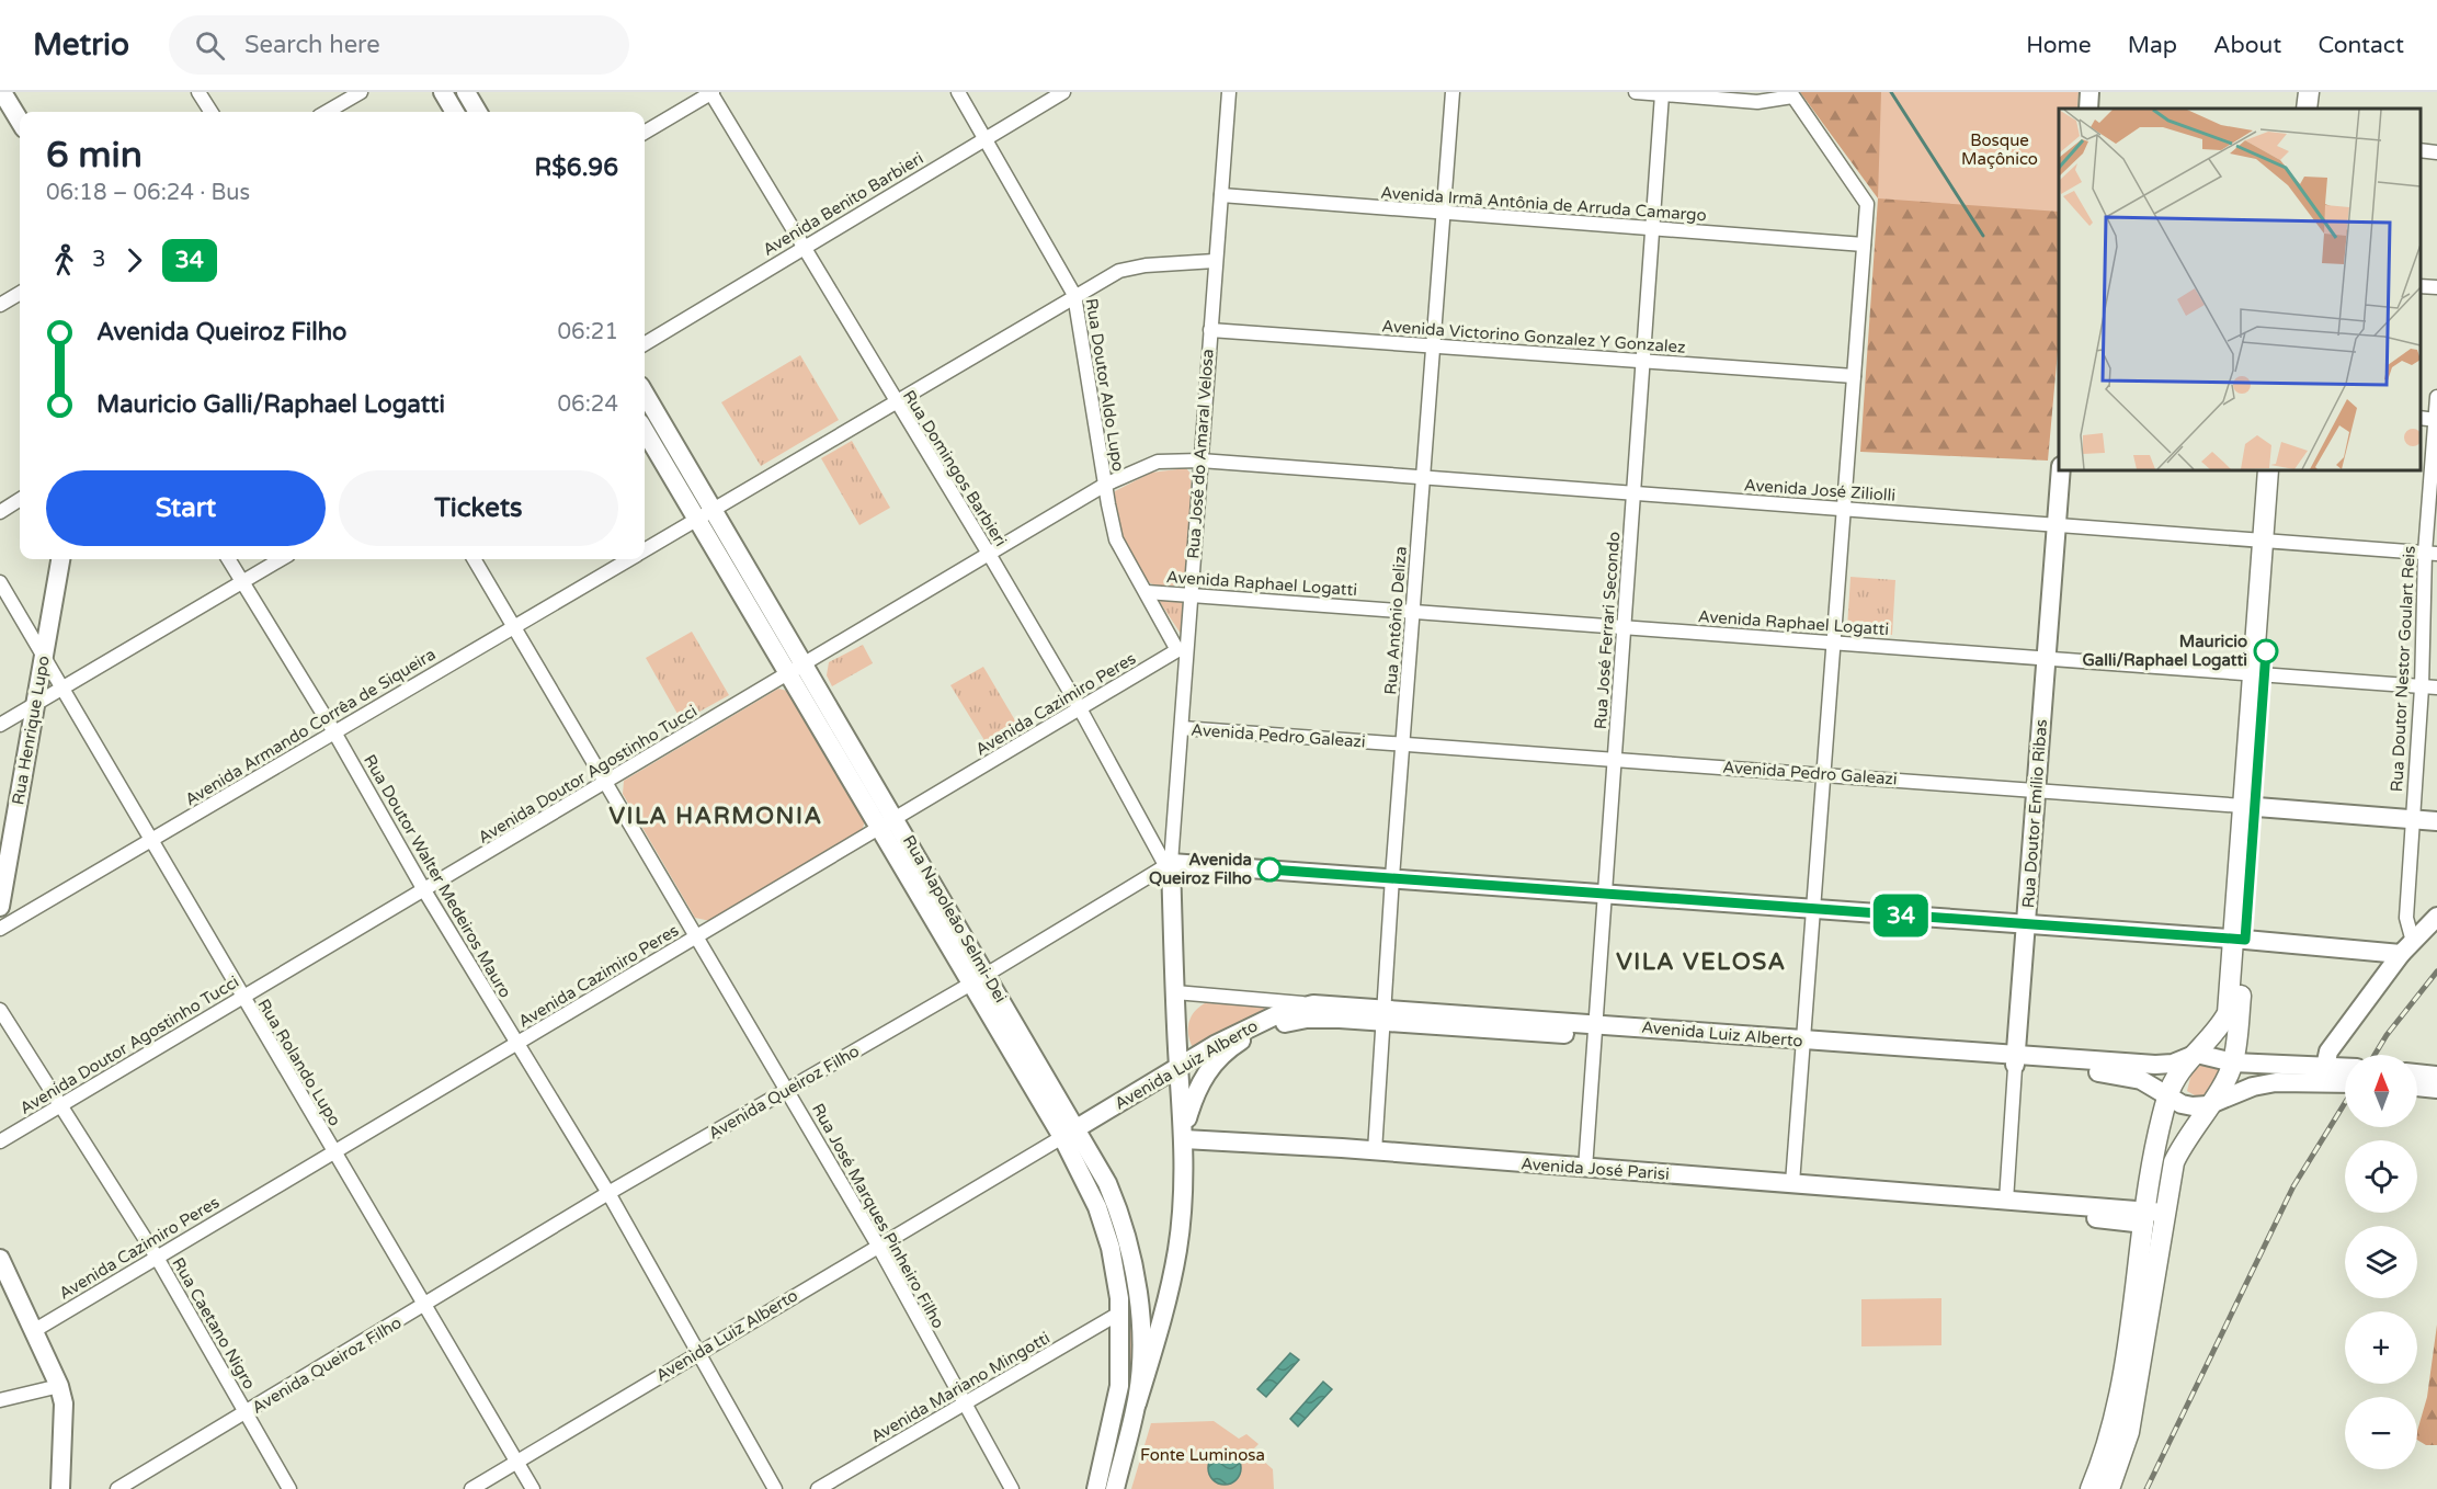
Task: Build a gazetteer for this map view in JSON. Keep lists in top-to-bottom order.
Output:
{
  "streets": {
    "main road": [
      "Rua José do Amaral Velosa",
      "Rua Henrique Lupo",
      "Avenida Pedro Galeazi",
      "Rua Doutor Emílio Ribas",
      "Rua Napoleão Selmi-Dei",
      "Avenida Luiz Alberto",
      "Avenida José Parisi"
    ],
    "street": [
      "Avenida Benito Barbieri",
      "Avenida Irmã Antônia de Arruda Camargo",
      "Avenida Victorino Gonzalez Y Gonzalez",
      "Rua Doutor Aldo Lupo",
      "Rua Domingos Barbieri",
      "Avenida José Ziliolli",
      "Avenida Raphael Logatti",
      "Rua Antônio Deliza",
      "Rua José Ferrari Secondo",
      "Rua Doutor Nestor Goulart Reis",
      "Avenida Cazimiro Peres",
      "Avenida Armando Corrêa de Siqueira",
      "Avenida Doutor Agostinho Tucci",
      "Rua Doutor Walter Medeiros Mauro",
      "Rua Rolando Lupo",
      "Avenida Queiroz Filho",
      "Rua José Marques Pinheiro Filho",
      "Rua Caetano Nigro",
      "Avenida Mariano Mingotti"
    ]
  },
  "crossings": [
    ["Avenida Benito Barbieri", "Rua Doutor Aldo Lupo"],
    ["Avenida Benito Barbieri", "Rua Domingos Barbieri"],
    ["Avenida Irmã Antônia de Arruda Camargo", "Rua José do Amaral Velosa"],
    ["Avenida Irmã Antônia de Arruda Camargo", "Rua Antônio Deliza"],
    ["Avenida Irmã Antônia de Arruda Camargo", "Rua José Ferrari Secondo"],
    ["Avenida Victorino Gonzalez Y Gonzalez", "Rua José do Amaral Velosa"],
    ["Avenida Victorino Gonzalez Y Gonzalez", "Rua Antônio Deliza"],
    ["Avenida Victorino Gonzalez Y Gonzalez", "Rua José Ferrari Secondo"],
    ["Rua Doutor Aldo Lupo", "Rua José do Amaral Velosa"],
    ["Rua Doutor Aldo Lupo", "Avenida Raphael Logatti"],
    ["Rua Doutor Aldo Lupo", "Avenida Cazimiro Peres"],
    ["Rua Doutor Aldo Lupo", "Avenida Armando Corrêa de Siqueira"],
    ["Rua Doutor Aldo Lupo", "Avenida Doutor Agostinho Tucci"],
    ["Rua José do Amaral Velosa", "Rua Domingos Barbieri"],
    ["Rua José do Amaral Velosa", "Avenida José Ziliolli"],
    ["Rua José do Amaral Velosa", "Avenida Raphael Logatti"],
    ["Rua José do Amaral Velosa", "Avenida Cazimiro Peres"],
    ["Rua José do Amaral Velosa", "Avenida Armando Corrêa de Siqueira"],
    ["Rua José do Amaral Velosa", "Avenida Pedro Galeazi"],
    ["Rua José do Amaral Velosa", "Avenida Doutor Agostinho Tucci"],
    ["Rua José do Amaral Velosa", "Rua Napoleão Selmi-Dei"],
    ["Rua José do Amaral Velosa", "Avenida Luiz Alberto"],
    ["Rua José do Amaral Velosa", "Avenida Queiroz Filho"],
    ["Rua José do Amaral Velosa", "Avenida José Parisi"],
    ["Rua Domingos Barbieri", "Avenida Cazimiro Peres"],
    ["Rua Domingos Barbieri", "Avenida Armando Corrêa de Siqueira"],
    ["Rua Domingos Barbieri", "Avenida Doutor Agostinho Tucci"],
    ["Rua Domingos Barbieri", "Avenida Queiroz Filho"],
    ["Avenida José Ziliolli", "Rua Antônio Deliza"],
    ["Avenida José Ziliolli", "Rua José Ferrari Secondo"],
    ["Avenida José Ziliolli", "Rua Doutor Nestor Goulart Reis"],
    ["Avenida José Ziliolli", "Avenida Doutor Agostinho Tucci"],
    ["Avenida José Ziliolli", "Rua Doutor Emílio Ribas"],
    ["Avenida Raphael Logatti", "Rua Antônio Deliza"],
    ["Avenida Raphael Logatti", "Rua José Ferrari Secondo"],
    ["Avenida Raphael Logatti", "Rua Doutor Nestor Goulart Reis"],
    ["Avenida Raphael Logatti", "Rua Doutor Emílio Ribas"],
    ["Rua Antônio Deliza", "Avenida Pedro Galeazi"],
    ["Rua Antônio Deliza", "Avenida Luiz Alberto"],
    ["Rua Antônio Deliza", "Avenida José Parisi"],
    ["Rua José Ferrari Secondo", "Avenida Pedro Galeazi"],
    ["Rua José Ferrari Secondo", "Avenida Luiz Alberto"],
    ["Rua José Ferrari Secondo", "Avenida José Parisi"],
    ["Rua Doutor Nestor Goulart Reis", "Avenida Pedro Galeazi"],
    ["Avenida Cazimiro Peres", "Rua Doutor Walter Medeiros Mauro"],
    ["Avenida Cazimiro Peres", "Rua Napoleão Selmi-Dei"],
    ["Avenida Cazimiro Peres", "Rua Rolando Lupo"],
    ["Avenida Cazimiro Peres", "Rua José Marques Pinheiro Filho"],
    ["Avenida Cazimiro Peres", "Rua Caetano Nigro"],
    ["Avenida Armando Corrêa de Siqueira", "Rua Doutor Walter Medeiros Mauro"],
    ["Avenida Armando Corrêa de Siqueira", "Rua Napoleão Selmi-Dei"],
    ["Avenida Armando Corrêa de Siqueira", "Rua Rolando Lupo"],
    ["Avenida Armando Corrêa de Siqueira", "Rua José Marques Pinheiro Filho"],
    ["Rua Henrique Lupo", "Rua Rolando Lupo"],
    ["Avenida Pedro Galeazi", "Rua Doutor Emílio Ribas"],
    ["Avenida Doutor Agostinho Tucci", "Rua Doutor Walter Medeiros Mauro"],
    ["Avenida Doutor Agostinho Tucci", "Rua Napoleão Selmi-Dei"],
    ["Avenida Doutor Agostinho Tucci", "Rua Rolando Lupo"],
    ["Avenida Doutor Agostinho Tucci", "Rua José Marques Pinheiro Filho"],
    ["Avenida Doutor Agostinho Tucci", "Rua Caetano Nigro"],
    ["Rua Doutor Emílio Ribas", "Avenida Luiz Alberto"],
    ["Rua Doutor Emílio Ribas", "Avenida José Parisi"],
    ["Rua Doutor Walter Medeiros Mauro", "Avenida Luiz Alberto"],
    ["Rua Doutor Walter Medeiros Mauro", "Avenida Queiroz Filho"],
    ["Rua Napoleão Selmi-Dei", "Avenida Luiz Alberto"],
    ["Rua Napoleão Selmi-Dei", "Avenida Queiroz Filho"],
    ["Rua Napoleão Selmi-Dei", "Avenida Mariano Mingotti"],
    ["Avenida Luiz Alberto", "Rua Rolando Lupo"],
    ["Avenida Luiz Alberto", "Rua José Marques Pinheiro Filho"],
    ["Rua Rolando Lupo", "Avenida Queiroz Filho"],
    ["Avenida Queiroz Filho", "Rua José Marques Pinheiro Filho"],
    ["Avenida Queiroz Filho", "Rua Caetano Nigro"],
    ["Rua José Marques Pinheiro Filho", "Avenida Mariano Mingotti"]
  ],
  "districts": ["VILA HARMONIA", "VILA VELOSA"],
  "parks": ["Bosque Maçônico", "Fonte Luminosa"],
  "places": ["Mauricio Galli/Raphael Logatti", "Avenida Queiroz Filho"],
  "lines": ["bus line 34"],
  "north": "top",
  "page": {
    "header": "Metrio",
    "search": "Search here",
    "nav": [
      "Home",
      "Map",
      "About",
      "Contact"
    ],
    "on_map": "34",
    "heading": ["6 min", "06:18 – 06:24 · Bus", "R$6.96"],
    "legs": ["3", "34"],
    "list": [
      {
        "name": "Avenida Queiroz Filho",
        "value": "06:21"
      },
      {
        "name": "Mauricio Galli/Raphael Logatti",
        "value": "06:24"
      }
    ],
    "buttons": ["Start", "Tickets"],
    "map_buttons": ["+", "−"]
  }
}
